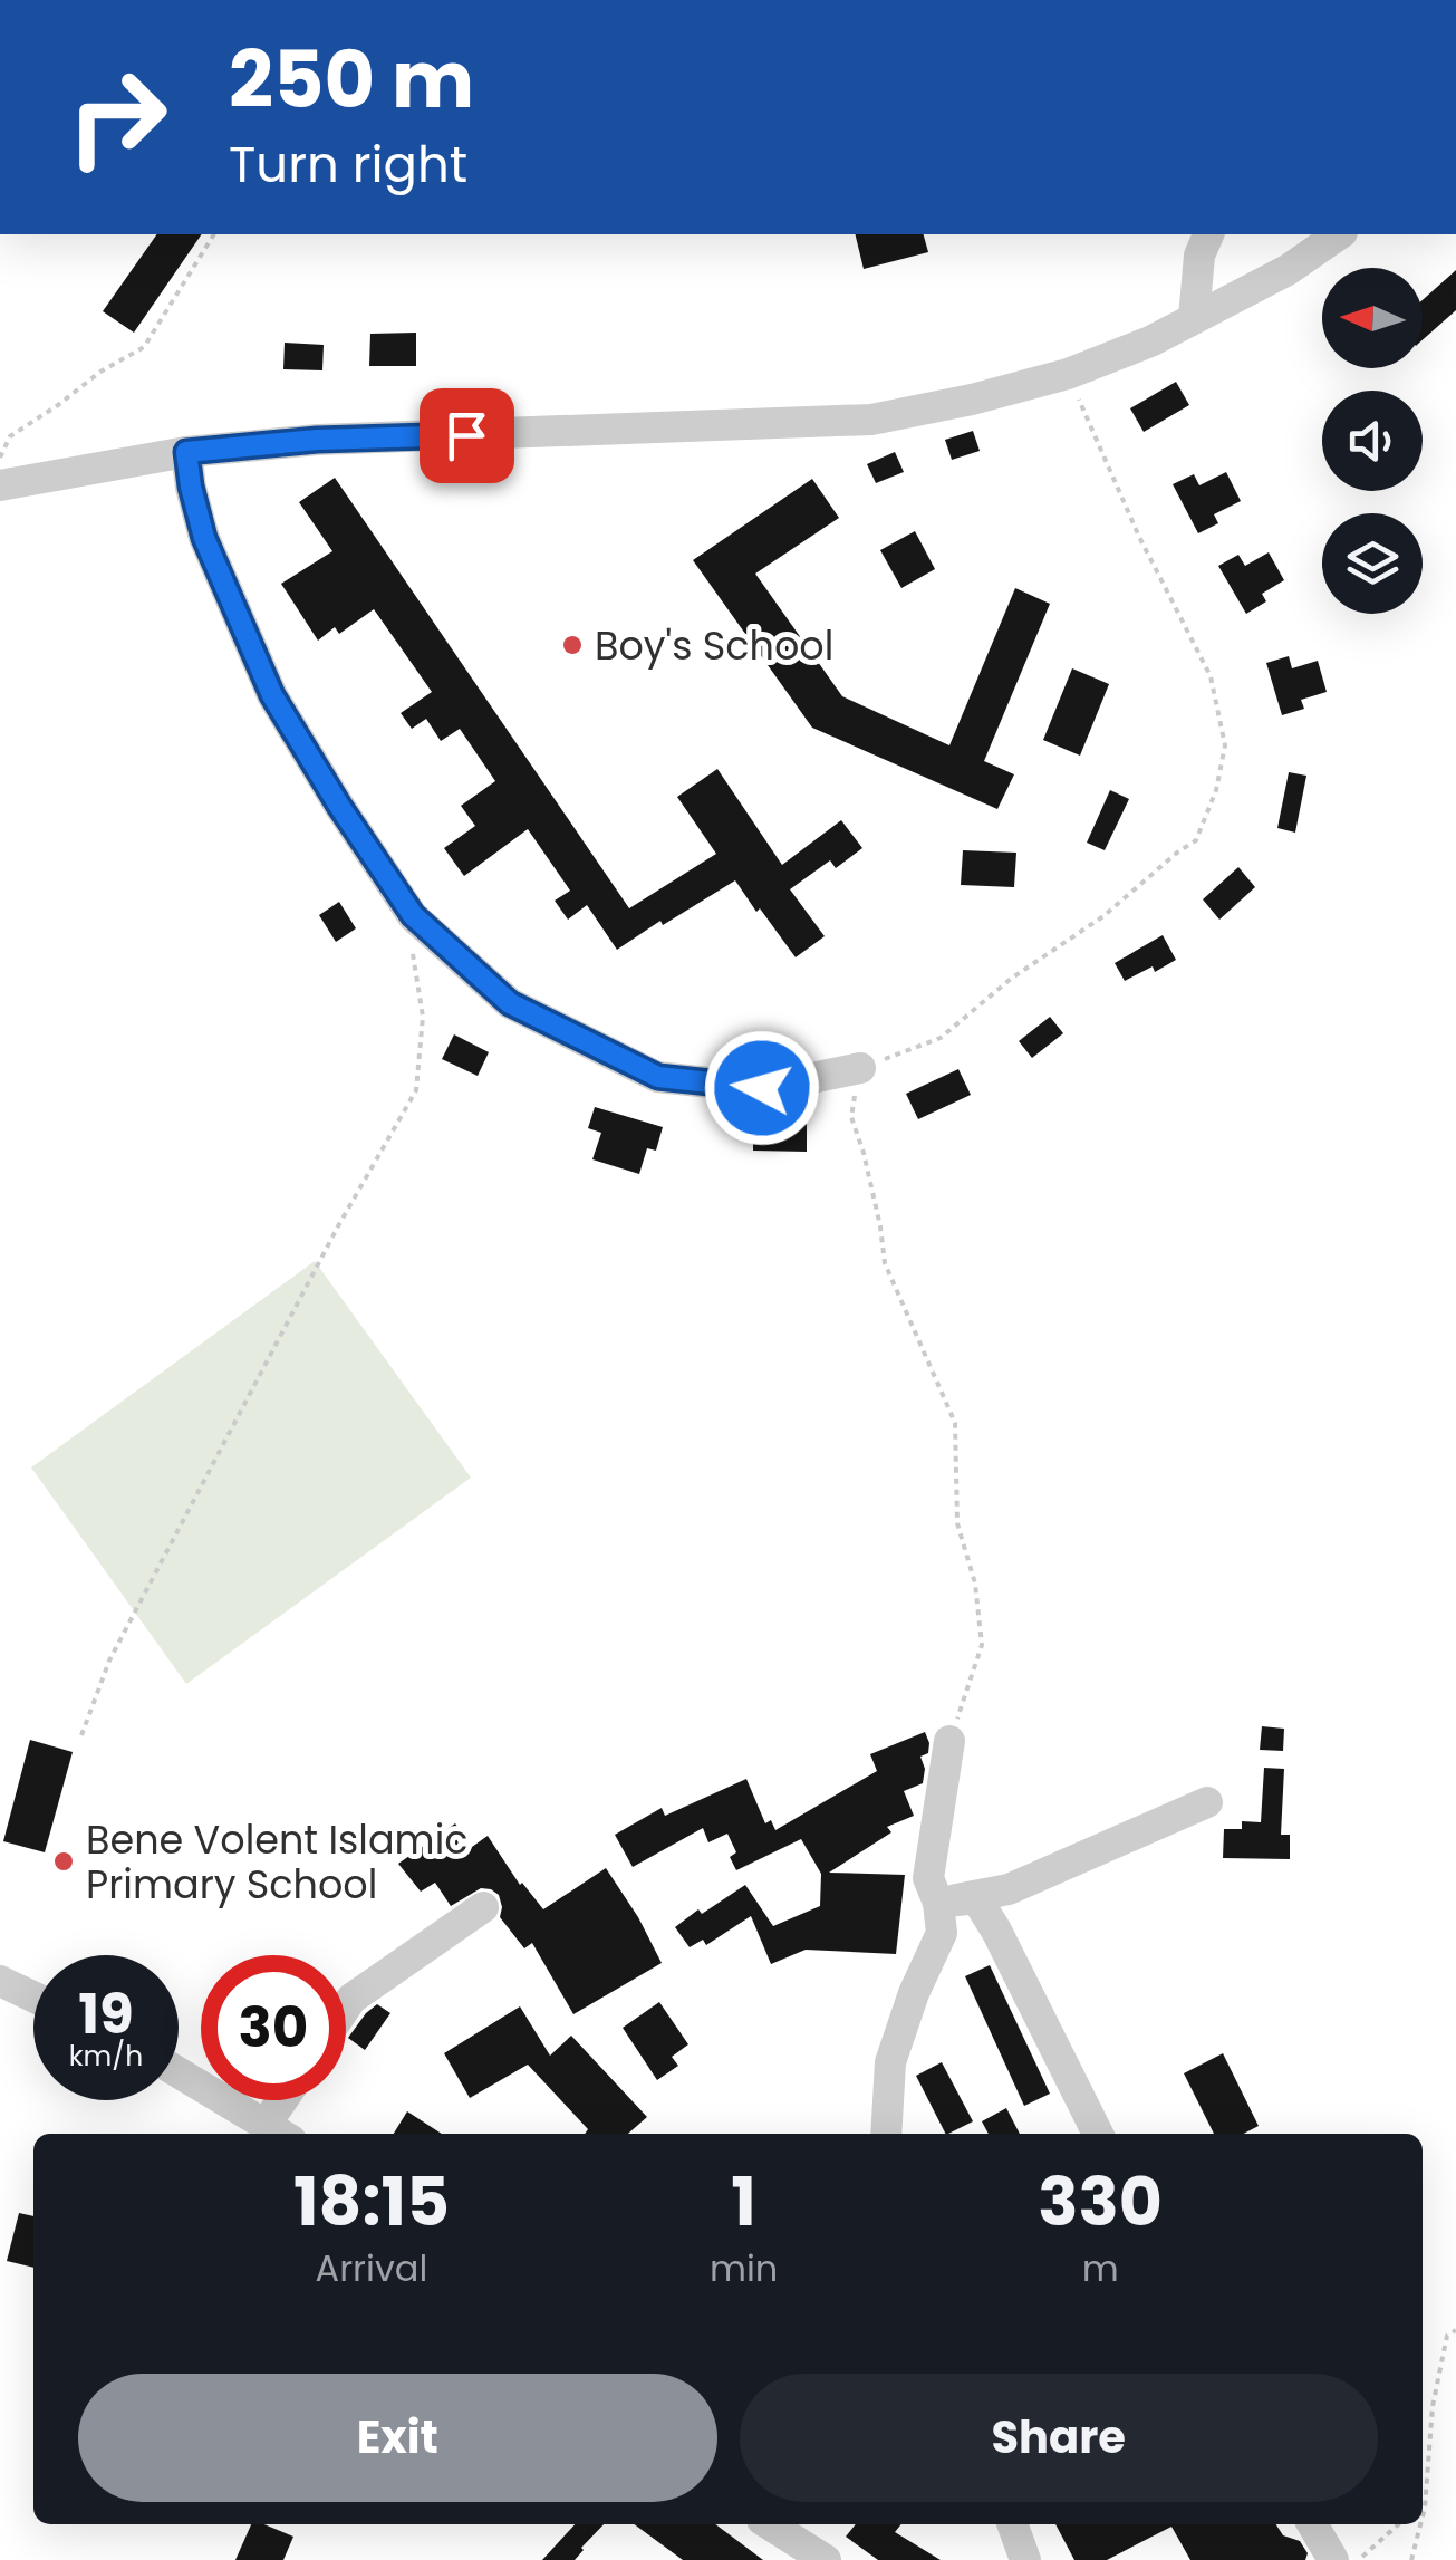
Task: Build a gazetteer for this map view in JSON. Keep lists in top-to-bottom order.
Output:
{
  "places": ["Boy's School", "Bene Volent Islamic Primary School"],
  "north": "left",
  "page": {
    "turn": ["250 m", "Turn right"],
    "speed": "19 km/h",
    "limit": "30",
    "eta": [
      "18:15",
      "Arrival",
      "1",
      "min",
      "330",
      "m"
    ],
    "buttons": ["Exit", "Share"]
  }
}
